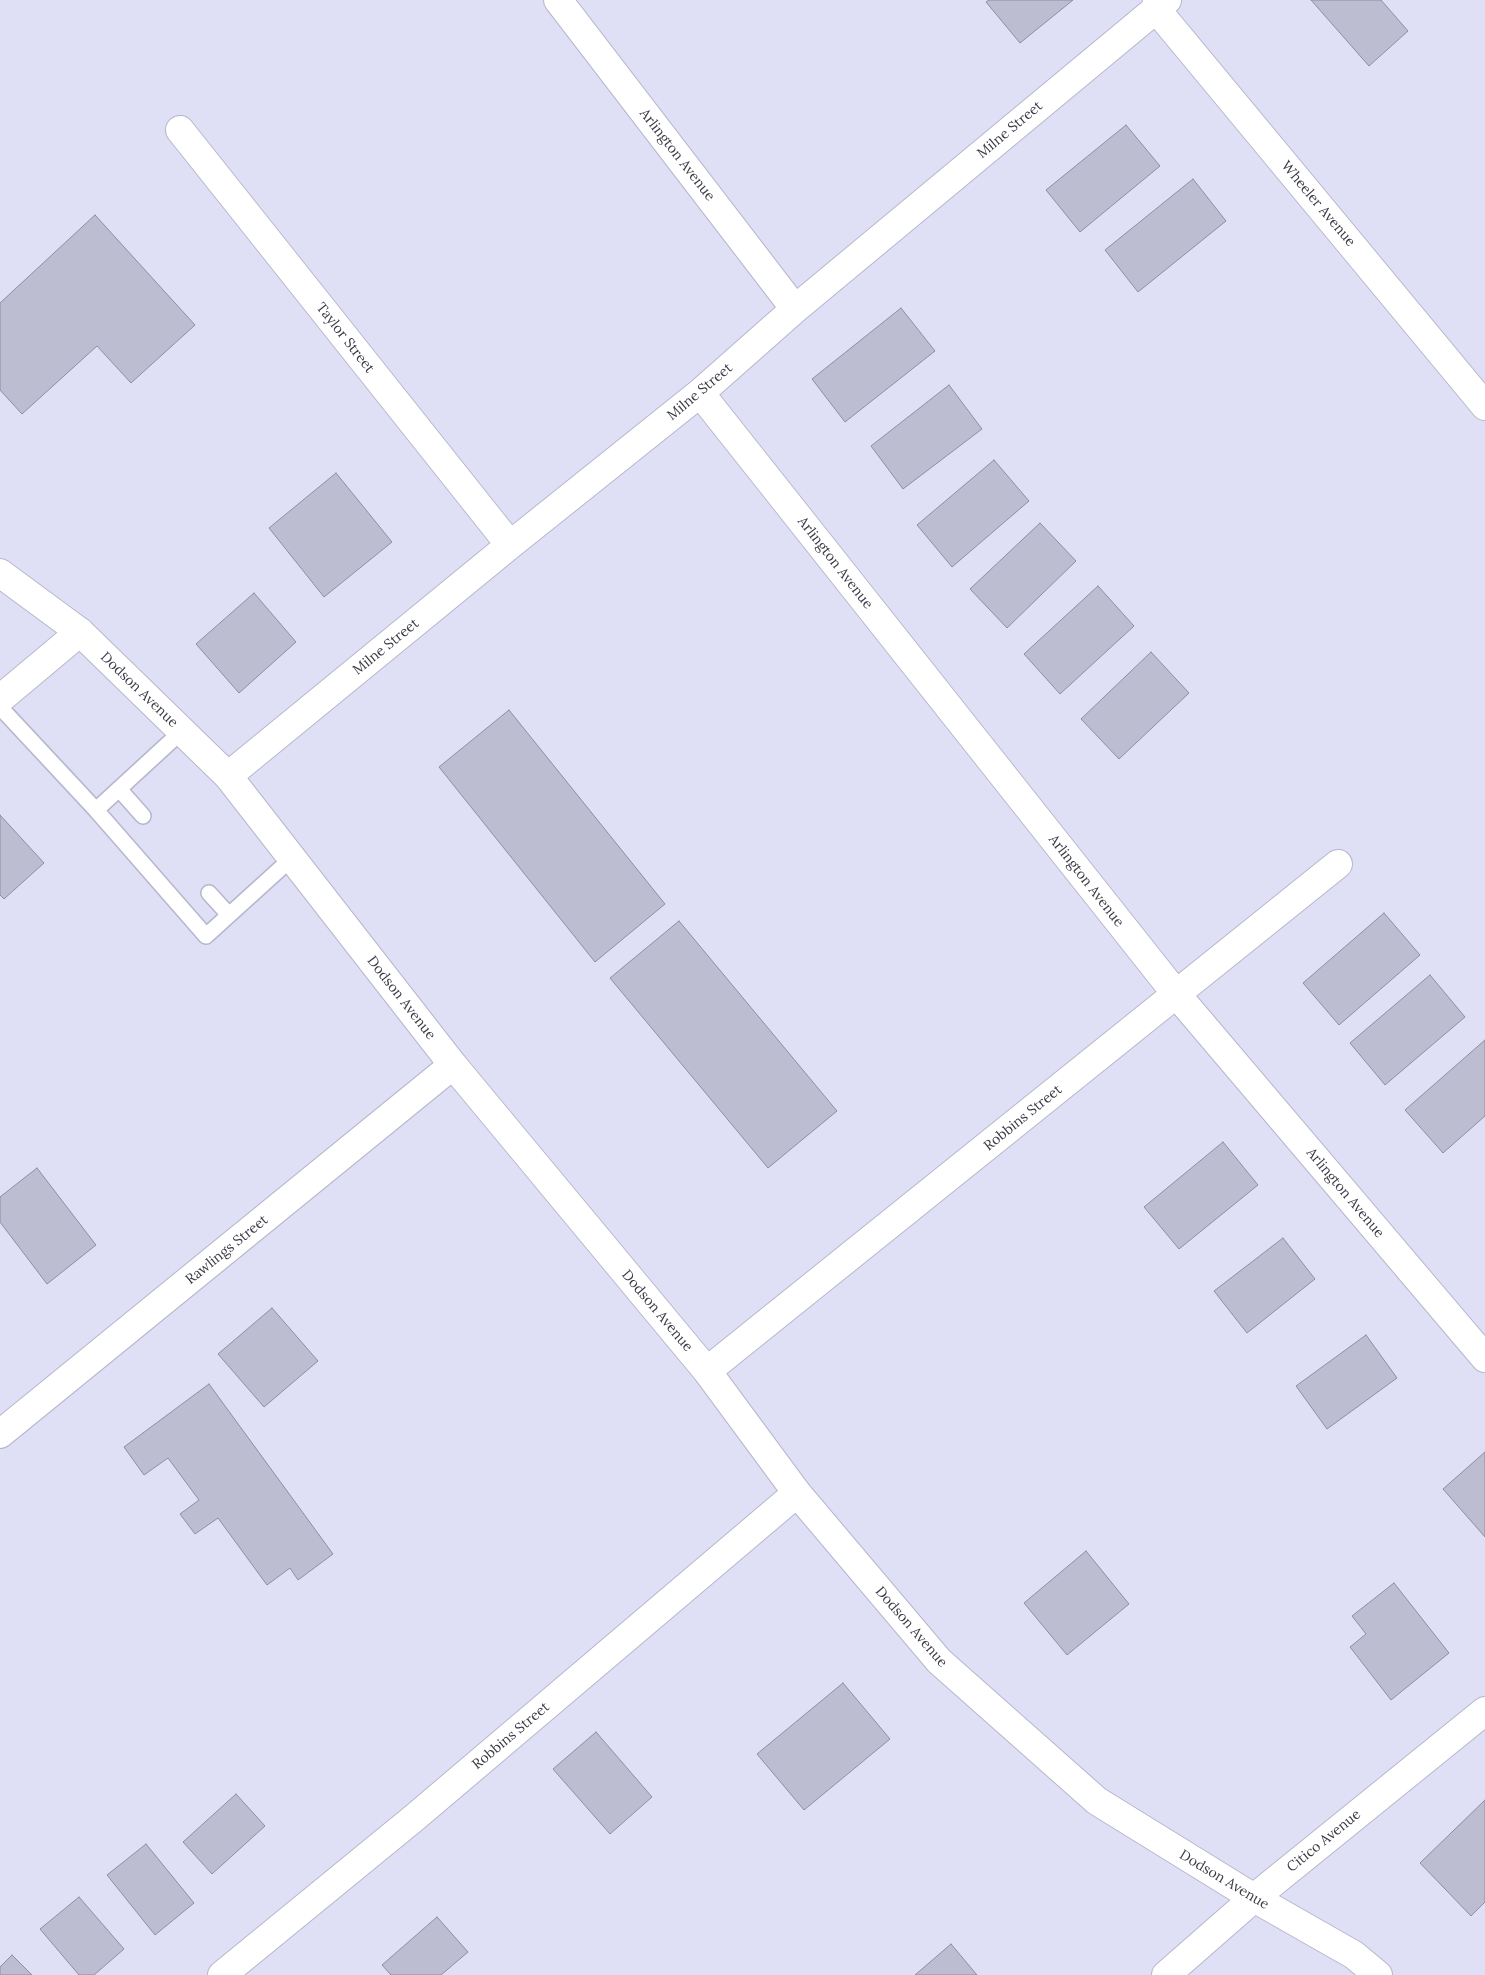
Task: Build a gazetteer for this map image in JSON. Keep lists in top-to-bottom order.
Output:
{
  "streets": {
    "street": [
      "Milne Street",
      "Arlington Avenue",
      "Wheeler Avenue",
      "Taylor Street",
      "Dodson Avenue",
      "Robbins Street",
      "Rawlings Street",
      "Citico Avenue"
    ]
  },
  "crossings": [
    ["Milne Street", "Arlington Avenue"],
    ["Milne Street", "Wheeler Avenue"],
    ["Milne Street", "Taylor Street"],
    ["Milne Street", "Dodson Avenue"],
    ["Arlington Avenue", "Robbins Street"],
    ["Dodson Avenue", "Robbins Street"],
    ["Dodson Avenue", "Rawlings Street"],
    ["Dodson Avenue", "Citico Avenue"]
  ]
}
